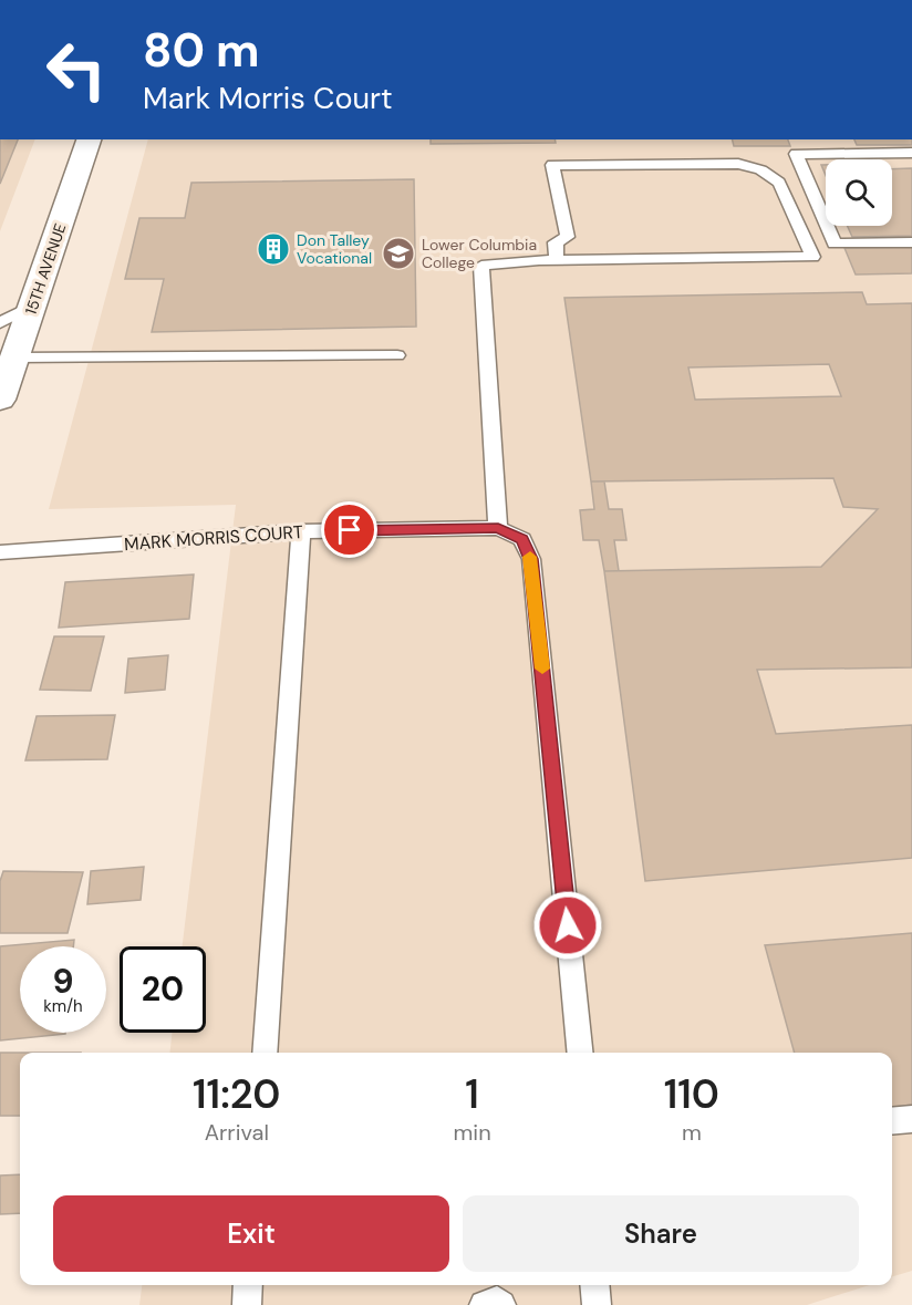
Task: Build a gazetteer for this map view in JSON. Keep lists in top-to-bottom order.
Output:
{
  "streets": {
    "main road": ["15TH AVENUE"],
    "lane": ["MARK MORRIS COURT"]
  },
  "places": {
    "building": ["Don Talley Vocational"],
    "school or university": ["Lower Columbia College"]
  },
  "page": {
    "turn": ["80 m", "Mark Morris Court"],
    "speed": "9 km/h",
    "limit": "20",
    "eta": [
      "11:20",
      "Arrival",
      "1",
      "min",
      "110",
      "m"
    ],
    "buttons": ["Exit", "Share"]
  }
}
